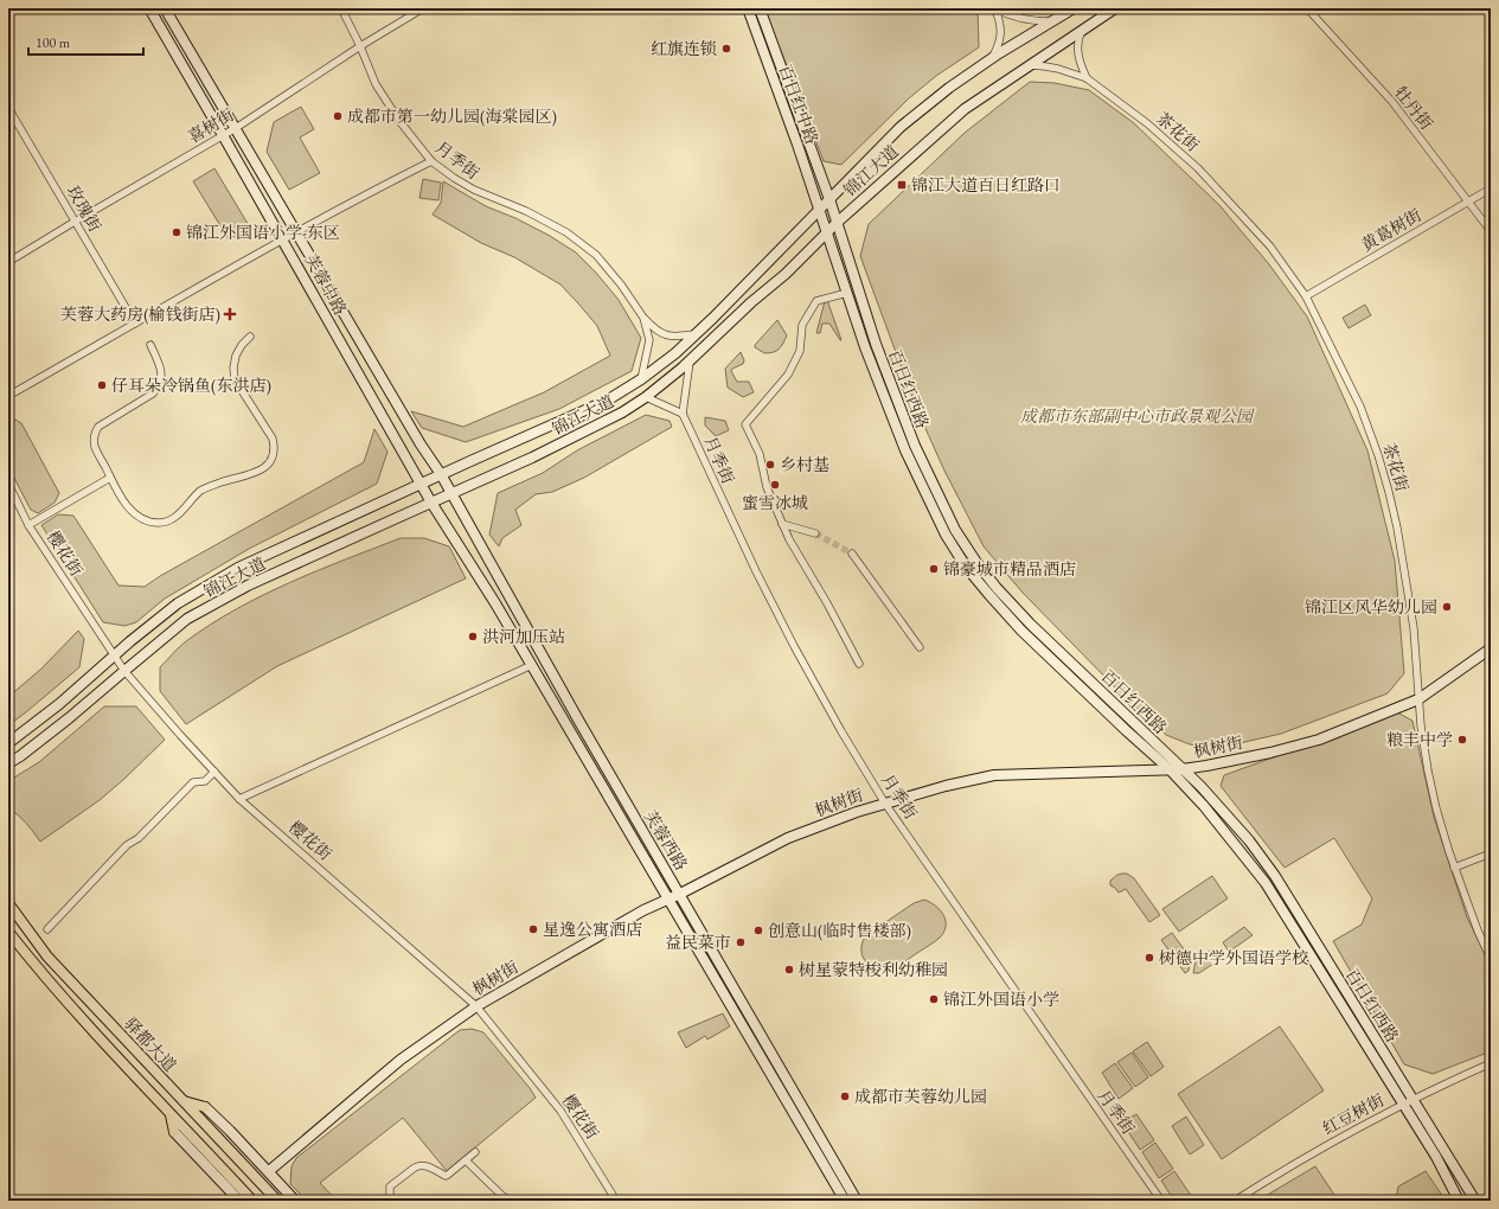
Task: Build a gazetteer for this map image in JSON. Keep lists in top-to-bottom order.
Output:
{
  "streets": {
    "main road": [
      "百日红中路",
      "锦江大道",
      "芙蓉中路",
      "百日红西路",
      "枫树街",
      "芙蓉西路",
      "驿都大道"
    ],
    "street": [
      "牡丹街",
      "喜树街",
      "茶花街",
      "月季街",
      "玫瑰街",
      "黄葛树街",
      "樱花街",
      "红豆树街"
    ]
  },
  "crossings": [
    ["百日红中路", "锦江大道"],
    ["百日红中路", "百日红西路"],
    ["牡丹街", "黄葛树街"],
    ["喜树街", "月季街"],
    ["喜树街", "玫瑰街"],
    ["喜树街", "芙蓉中路"],
    ["茶花街", "锦江大道"],
    ["茶花街", "黄葛树街"],
    ["茶花街", "枫树街"],
    ["月季街", "锦江大道"],
    ["月季街", "枫树街"],
    ["锦江大道", "芙蓉中路"],
    ["锦江大道", "百日红西路"],
    ["锦江大道", "樱花街"],
    ["锦江大道", "芙蓉西路"],
    ["芙蓉中路", "芙蓉西路"],
    ["百日红西路", "枫树街"],
    ["百日红西路", "红豆树街"],
    ["樱花街", "枫树街"],
    ["枫树街", "芙蓉西路"]
  ],
  "parks": ["成都市东部副中心市政景观公园"],
  "places": {
    "other": [
      "红旗连锁",
      "成都市第一幼儿园(海棠园区)",
      "锦江外国语小学-东区",
      "仔耳朵冷锅鱼(东洪店)",
      "乡村基",
      "蜜雪冰城",
      "锦豪城市精品酒店",
      "锦江区风华幼儿园",
      "洪河加压站",
      "粮丰中学",
      "星逸公寓酒店",
      "创意山(临时售楼部)",
      "益民菜市",
      "树德中学外国语学校",
      "树星蒙特梭利幼稚园",
      "锦江外国语小学",
      "成都市芙蓉幼儿园"
    ],
    "transit": ["锦江大道百日红路口"],
    "health": ["芙蓉大药房(榆钱街店)"]
  },
  "scale_bar": "100 m"
}
